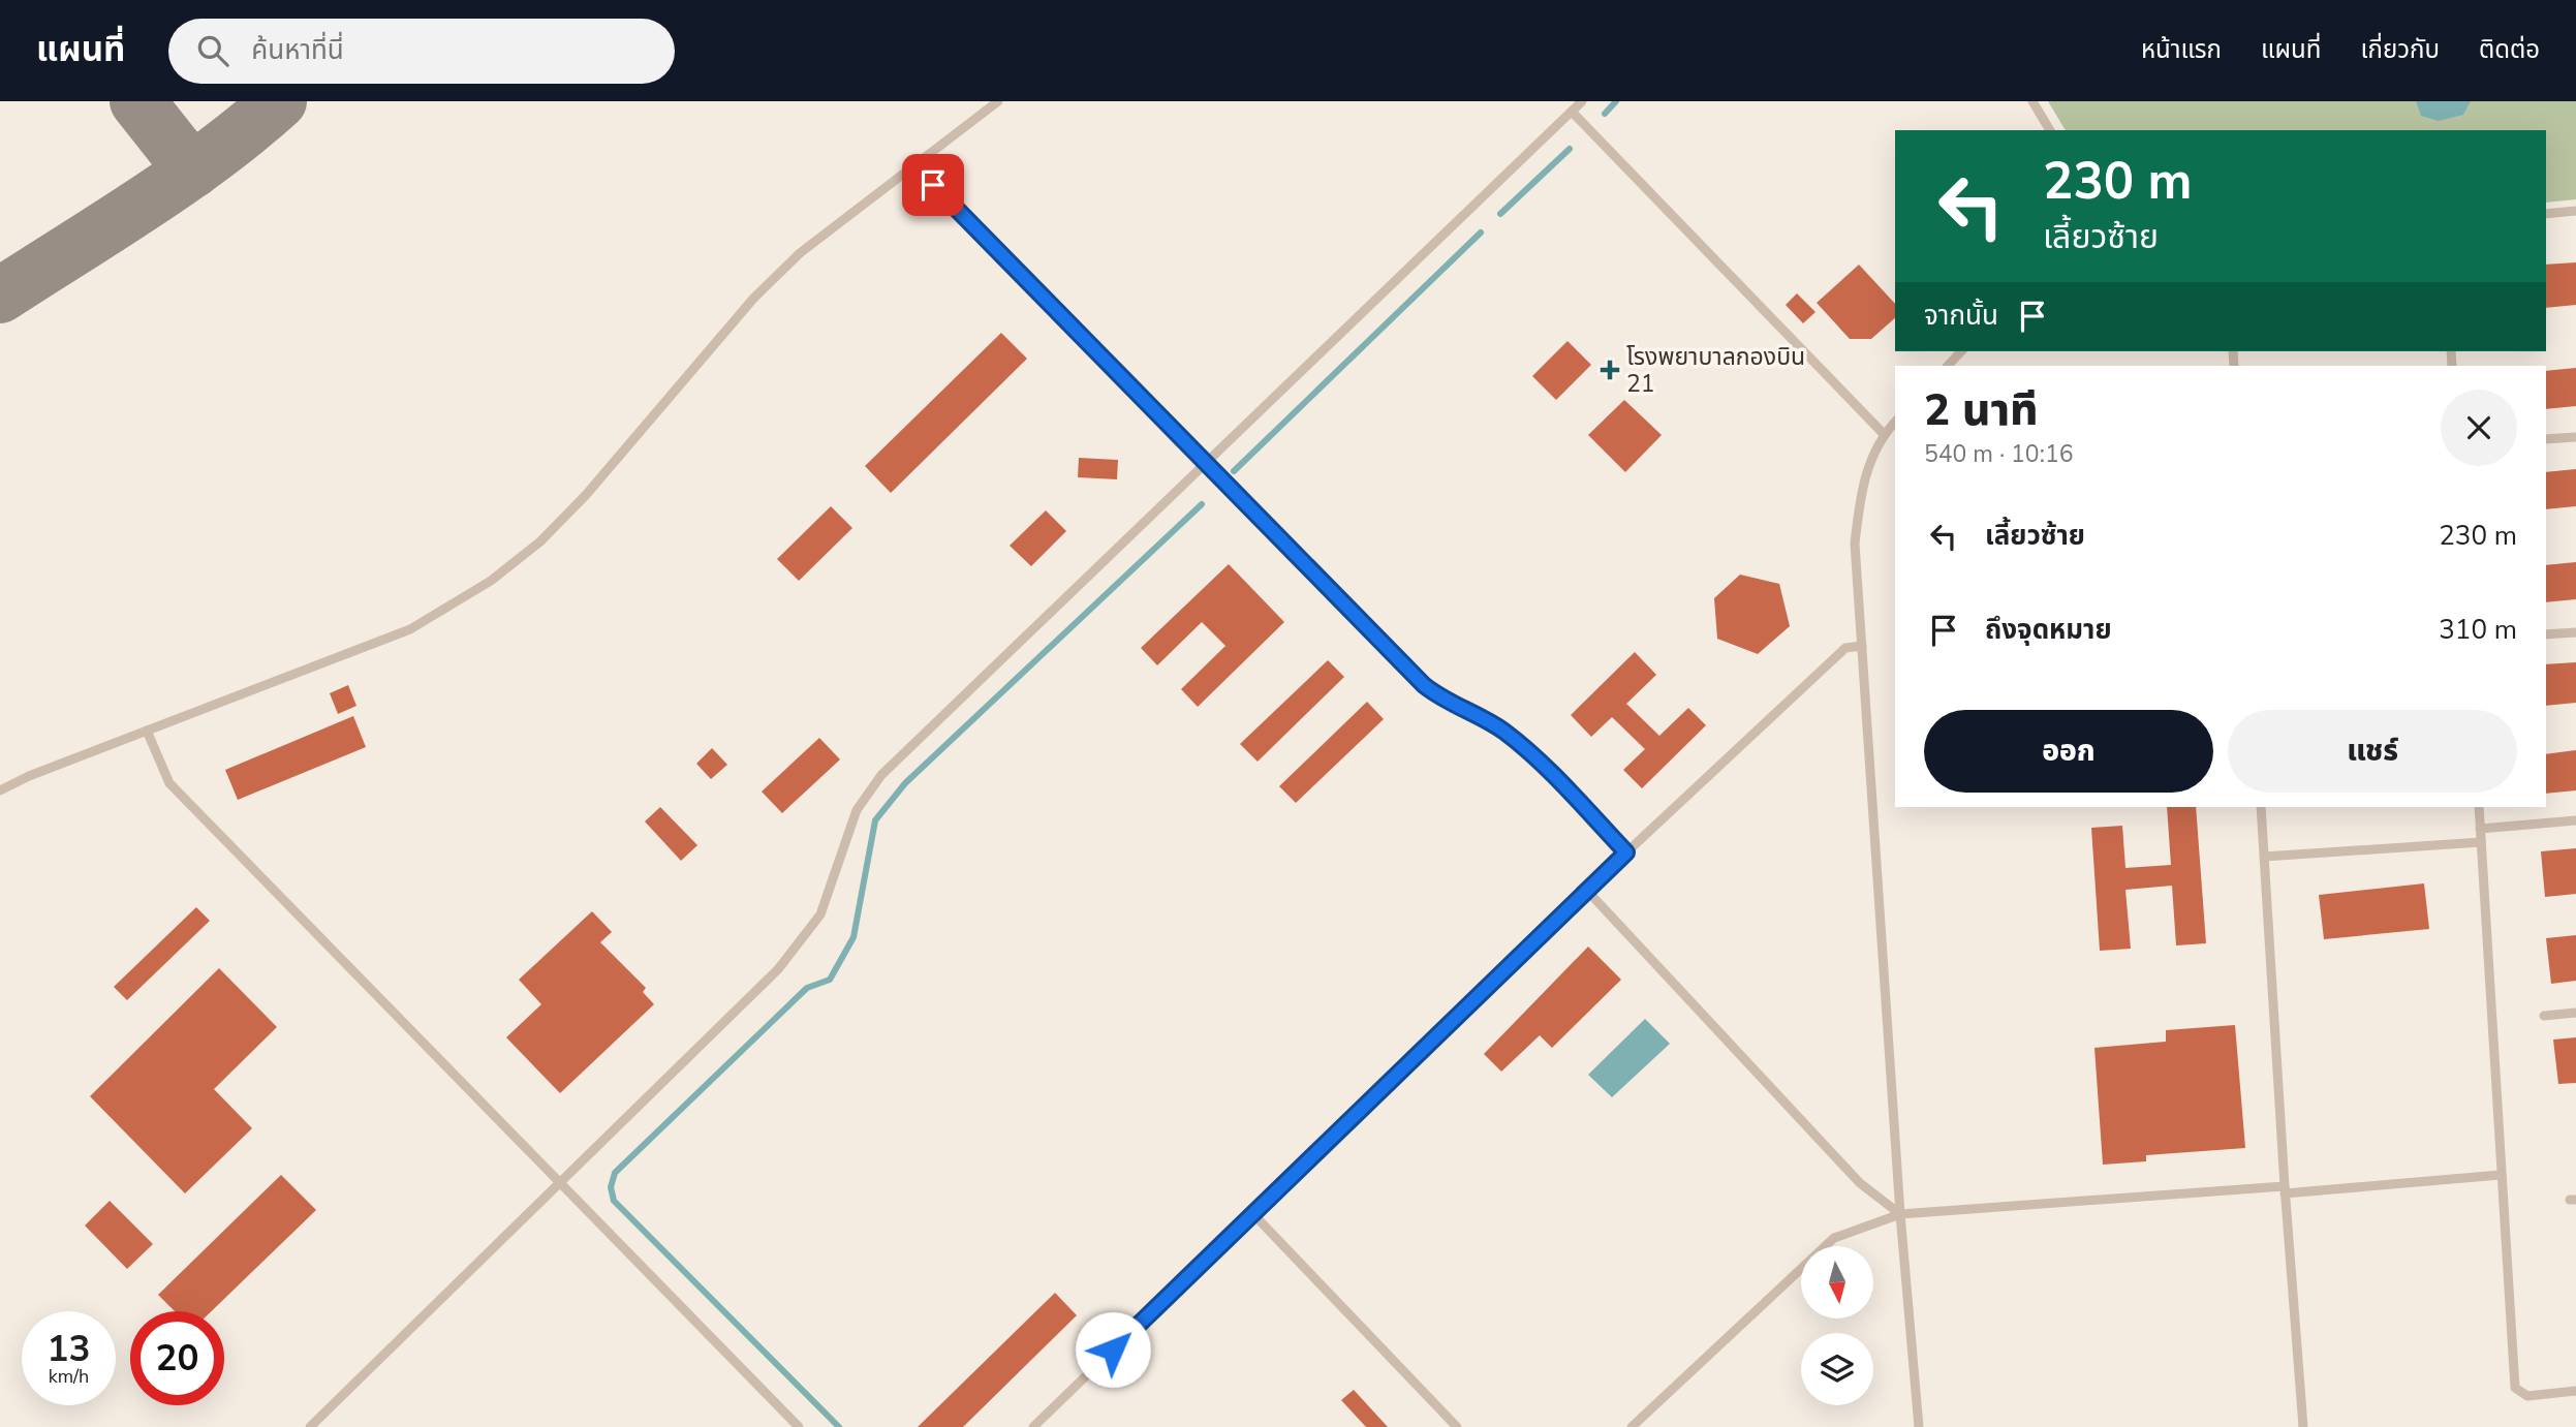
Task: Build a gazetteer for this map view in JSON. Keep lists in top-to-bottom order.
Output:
{
  "places": {
    "health": ["โรงพยาบาลกองบิน 21"]
  },
  "north": "bottom",
  "page": {
    "header": "แผนที่",
    "search": "ค้นหาที่นี่",
    "nav": [
      "หน้าแรก",
      "แผนที่",
      "เกี่ยวกับ",
      "ติดต่อ"
    ],
    "turn": ["230 m", "เลี้ยวซ้าย"],
    "then": "จากนั้น",
    "heading": ["2 นาที", "540 m · 10:16"],
    "list": [
      {
        "name": "เลี้ยวซ้าย",
        "value": "230 m"
      },
      {
        "name": "ถึงจุดหมาย",
        "value": "310 m"
      }
    ],
    "buttons": ["ออก", "แชร์"],
    "speed": "13 km/h",
    "limit": "20"
  }
}
